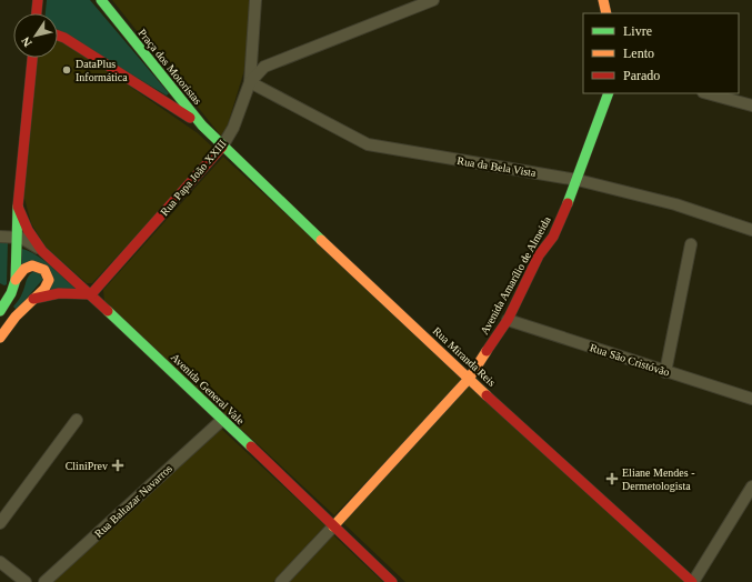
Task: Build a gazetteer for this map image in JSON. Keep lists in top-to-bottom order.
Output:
{
  "streets": {
    "main road": [
      "Praça dos Motoristas",
      "Rua Papa João XXIII",
      "Avenida Amarílio de Almeida",
      "Rua Miranda Reis",
      "Avenida General Vale"
    ],
    "street": ["Rua da Bela Vista", "Rua São Cristóvão", "Rua Baltazar Navarros"]
  },
  "crossings": [
    ["Praça dos Motoristas", "Rua Papa João XXIII"],
    ["Praça dos Motoristas", "Rua Miranda Reis"],
    ["Rua da Bela Vista", "Rua Papa João XXIII"],
    ["Rua da Bela Vista", "Avenida Amarílio de Almeida"],
    ["Rua Papa João XXIII", "Rua Miranda Reis"],
    ["Rua Papa João XXIII", "Avenida General Vale"],
    ["Avenida Amarílio de Almeida", "Rua Miranda Reis"],
    ["Avenida Amarílio de Almeida", "Rua São Cristóvão"],
    ["Avenida Amarílio de Almeida", "Avenida General Vale"],
    ["Avenida General Vale", "Rua Baltazar Navarros"]
  ],
  "places": {
    "other": ["DataPlus Informática"],
    "health": ["CliniPrev", "Eliane Mendes - Dermetologista"]
  },
  "legend": ["Livre", "Lento", "Parado"],
  "north": "bottom left"
}
